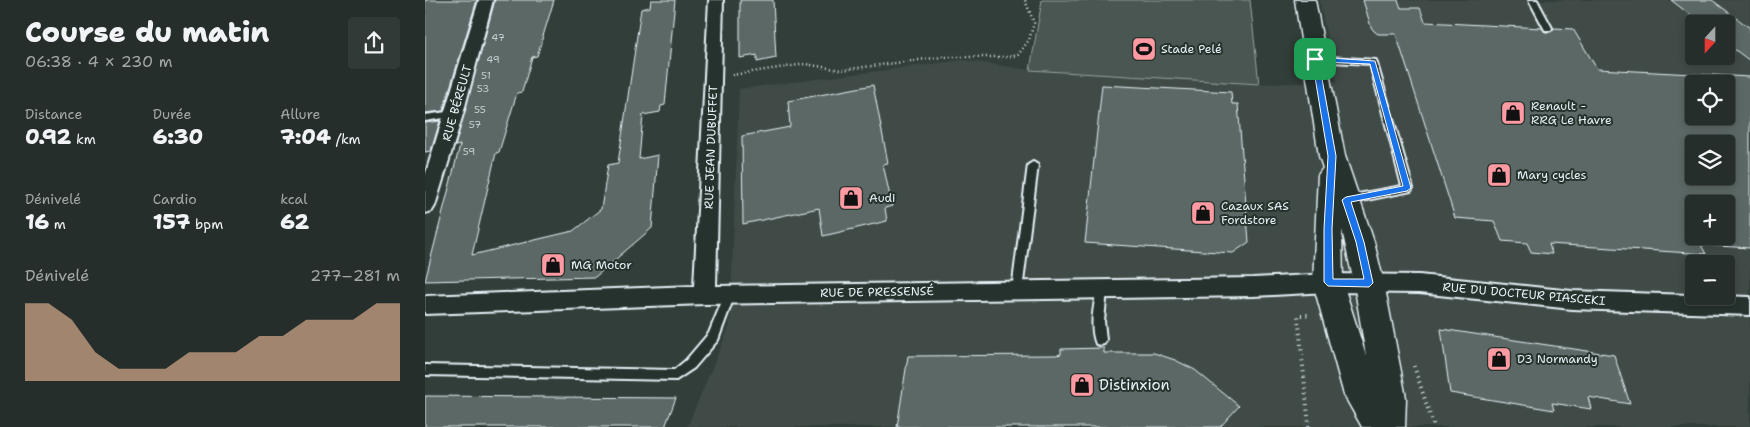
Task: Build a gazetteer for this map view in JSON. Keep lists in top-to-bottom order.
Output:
{
  "streets": {
    "street": [
      "RUE BÉREULT",
      "RUE JEAN DUBUFFET",
      "RUE DE PRESSENSÉ",
      "RUE DU DOCTEUR PIASCEKI"
    ]
  },
  "crossings": [
    ["RUE JEAN DUBUFFET", "RUE DE PRESSENSÉ"],
    ["RUE DE PRESSENSÉ", "RUE DU DOCTEUR PIASCEKI"]
  ],
  "places": {
    "sports": ["Stade Pelé"],
    "shop": [
      "Renault - RRG Le Havre",
      "Mary cycles",
      "Audi",
      "Cazaux SAS Fordstore",
      "MG Motor",
      "D3 Normandy",
      "Distinxion"
    ]
  },
  "house_numbers": [
    "47",
    "49",
    "51",
    "53",
    "55",
    "57",
    "59"
  ],
  "north": "bottom",
  "page": {
    "heading": ["Course du matin", "06:38 · 4 × 230 m"],
    "map_buttons": ["+", "−"],
    "stats": [
      ["Distance", "0.92 km"],
      ["Durée", "6:30"],
      ["Allure", "7:04 /km"],
      ["Dénivelé", "16 m"],
      ["Cardio", "157 bpm"],
      ["kcal", "62"]
    ],
    "chart": ["Dénivelé", "277–281 m"]
  }
}
